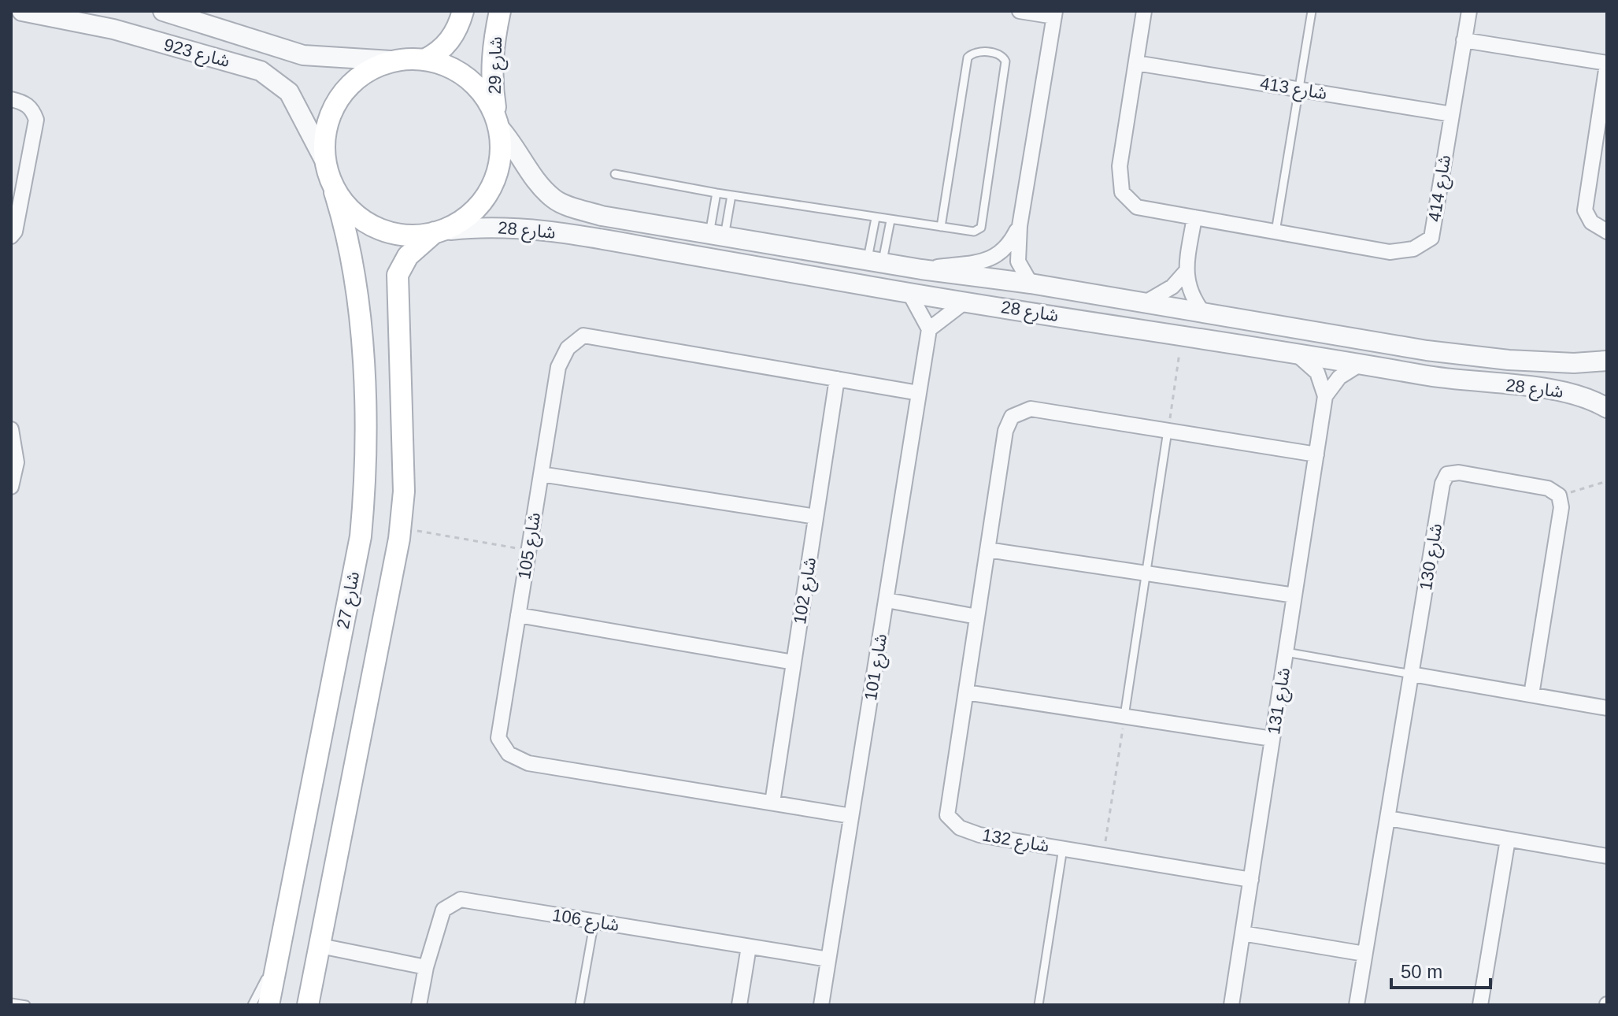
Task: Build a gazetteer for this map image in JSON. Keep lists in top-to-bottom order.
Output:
{
  "streets": {
    "main road": ["شارع 29", "شارع 27"],
    "street": [
      "شارع 923",
      "شارع 413",
      "شارع 414",
      "شارع 28",
      "شارع 105",
      "شارع 130",
      "شارع 102",
      "شارع 101",
      "شارع 131",
      "شارع 132",
      "شارع 106"
    ]
  },
  "crossings": [
    ["شارع 923", "شارع 29"],
    ["شارع 923", "شارع 28"],
    ["شارع 923", "شارع 27"],
    ["شارع 29", "شارع 28"],
    ["شارع 29", "شارع 27"],
    ["شارع 413", "شارع 414"],
    ["شارع 28", "شارع 27"],
    ["شارع 105", "شارع 102"],
    ["شارع 105", "شارع 101"],
    ["شارع 101", "شارع 106"],
    ["شارع 131", "شارع 132"]
  ],
  "scale_bar": "50 m"
}
